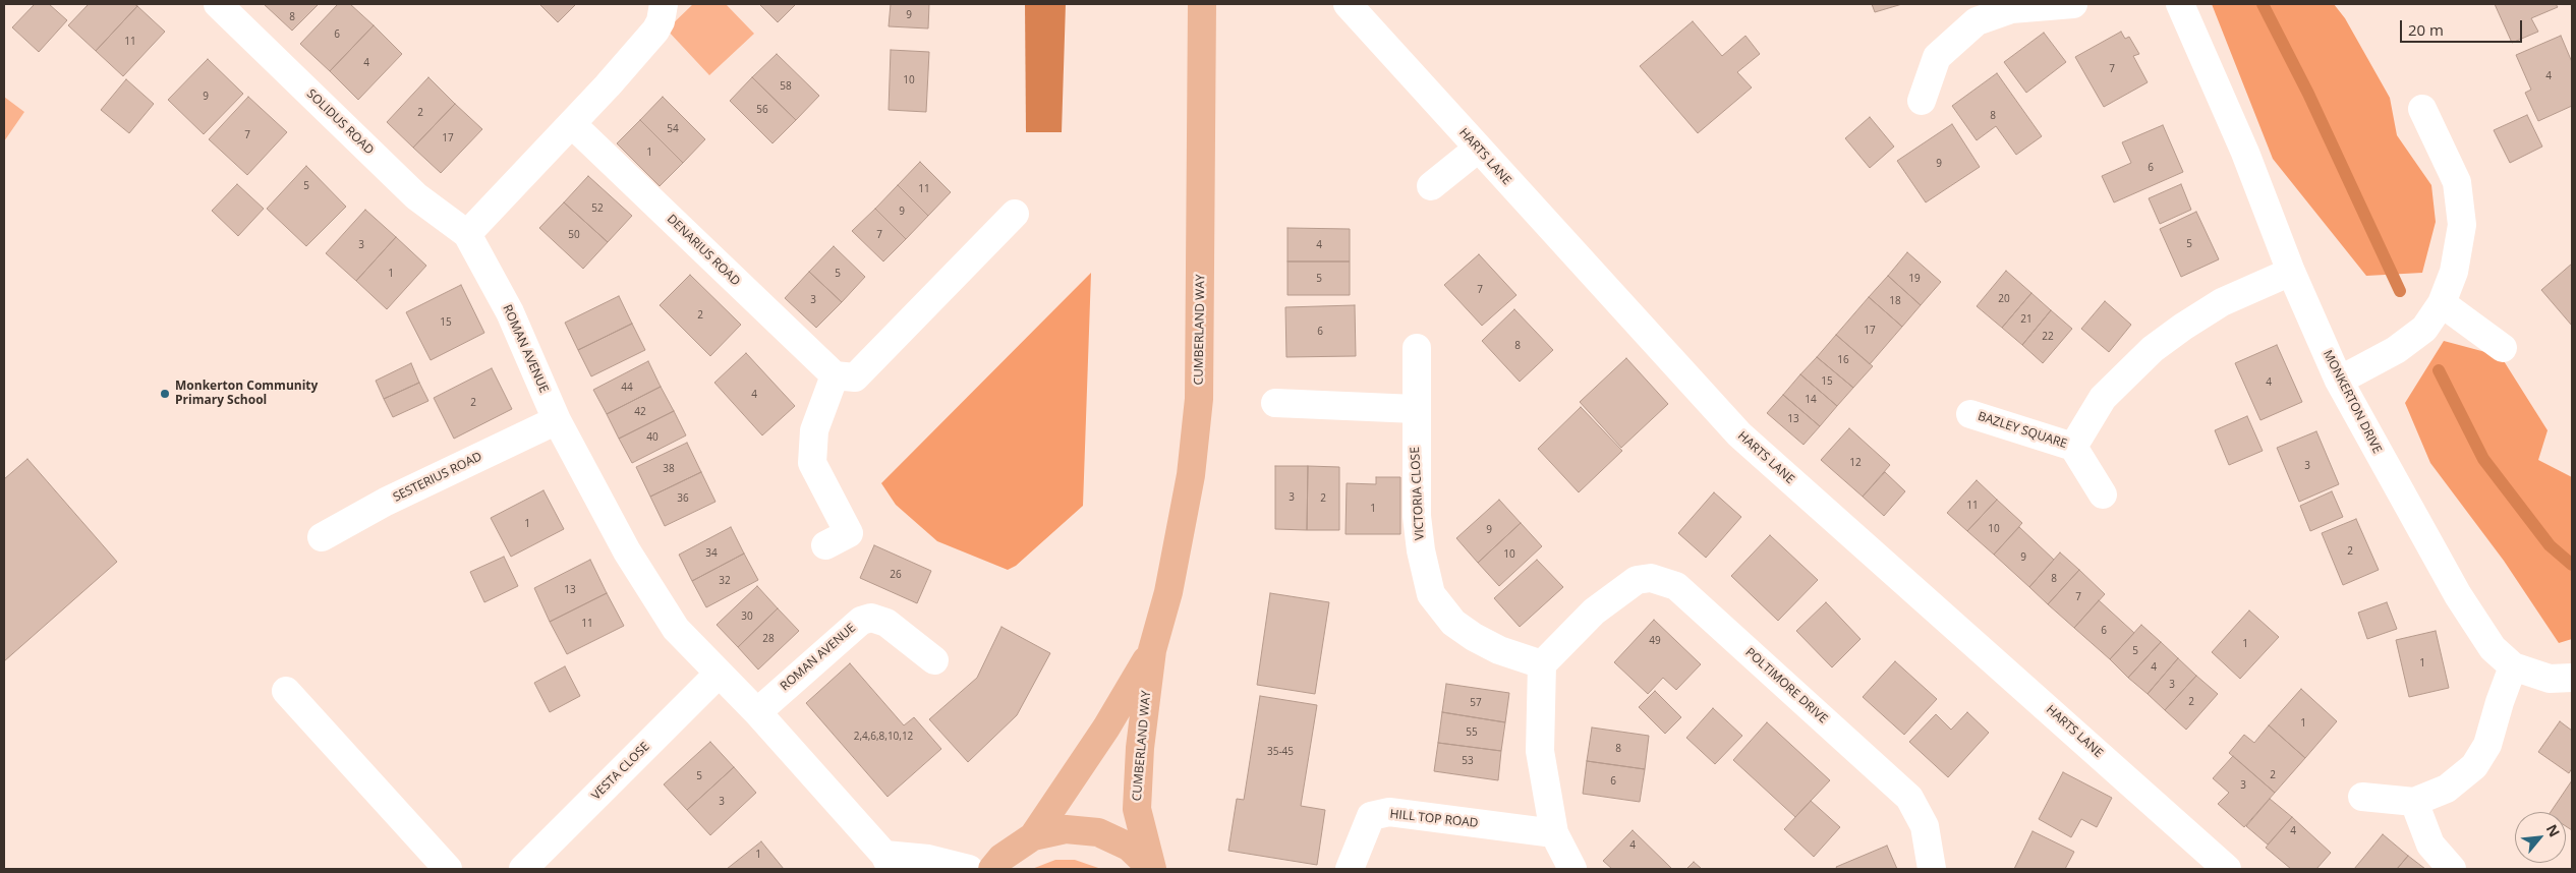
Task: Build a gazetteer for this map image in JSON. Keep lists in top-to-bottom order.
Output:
{
  "streets": {
    "main road": ["CUMBERLAND WAY"],
    "street": [
      "SOLIDUS ROAD",
      "HARTS LANE",
      "DENARIUS ROAD",
      "ROMAN AVENUE",
      "MONKERTON DRIVE",
      "BAZLEY SQUARE",
      "SESTERIUS ROAD",
      "VICTORIA CLOSE",
      "POLTIMORE DRIVE",
      "VESTA CLOSE",
      "HILL TOP ROAD"
    ]
  },
  "crossings": [
    ["SOLIDUS ROAD", "ROMAN AVENUE"],
    ["ROMAN AVENUE", "SESTERIUS ROAD"],
    ["ROMAN AVENUE", "VESTA CLOSE"],
    ["MONKERTON DRIVE", "BAZLEY SQUARE"],
    ["VICTORIA CLOSE", "POLTIMORE DRIVE"]
  ],
  "places": ["Monkerton Community Primary School"],
  "house_numbers": [
    "9",
    "8",
    "6",
    "11",
    "4",
    "7",
    "4",
    "10",
    "58",
    "9",
    "56",
    "2",
    "8",
    "54",
    "7",
    "17",
    "1",
    "9",
    "6",
    "5",
    "11",
    "52",
    "9",
    "50",
    "7",
    "5",
    "3",
    "4",
    "1",
    "5",
    "5",
    "19",
    "7",
    "20",
    "3",
    "18",
    "2",
    "21",
    "15",
    "17",
    "6",
    "22",
    "8",
    "16",
    "15",
    "4",
    "44",
    "4",
    "14",
    "2",
    "42",
    "13",
    "40",
    "12",
    "3",
    "38",
    "3",
    "36",
    "2",
    "11",
    "1",
    "1",
    "10",
    "9",
    "2",
    "34",
    "10",
    "9",
    "26",
    "8",
    "32",
    "13",
    "7",
    "30",
    "11",
    "6",
    "28",
    "49",
    "1",
    "5",
    "1",
    "4",
    "3",
    "2",
    "57",
    "1",
    "55",
    "2,4,6,8,10,12",
    "8",
    "35-45",
    "53",
    "2",
    "5",
    "6",
    "3",
    "3",
    "4",
    "4",
    "1"
  ],
  "scale_bar": "20 m",
  "north": "top right"
}
